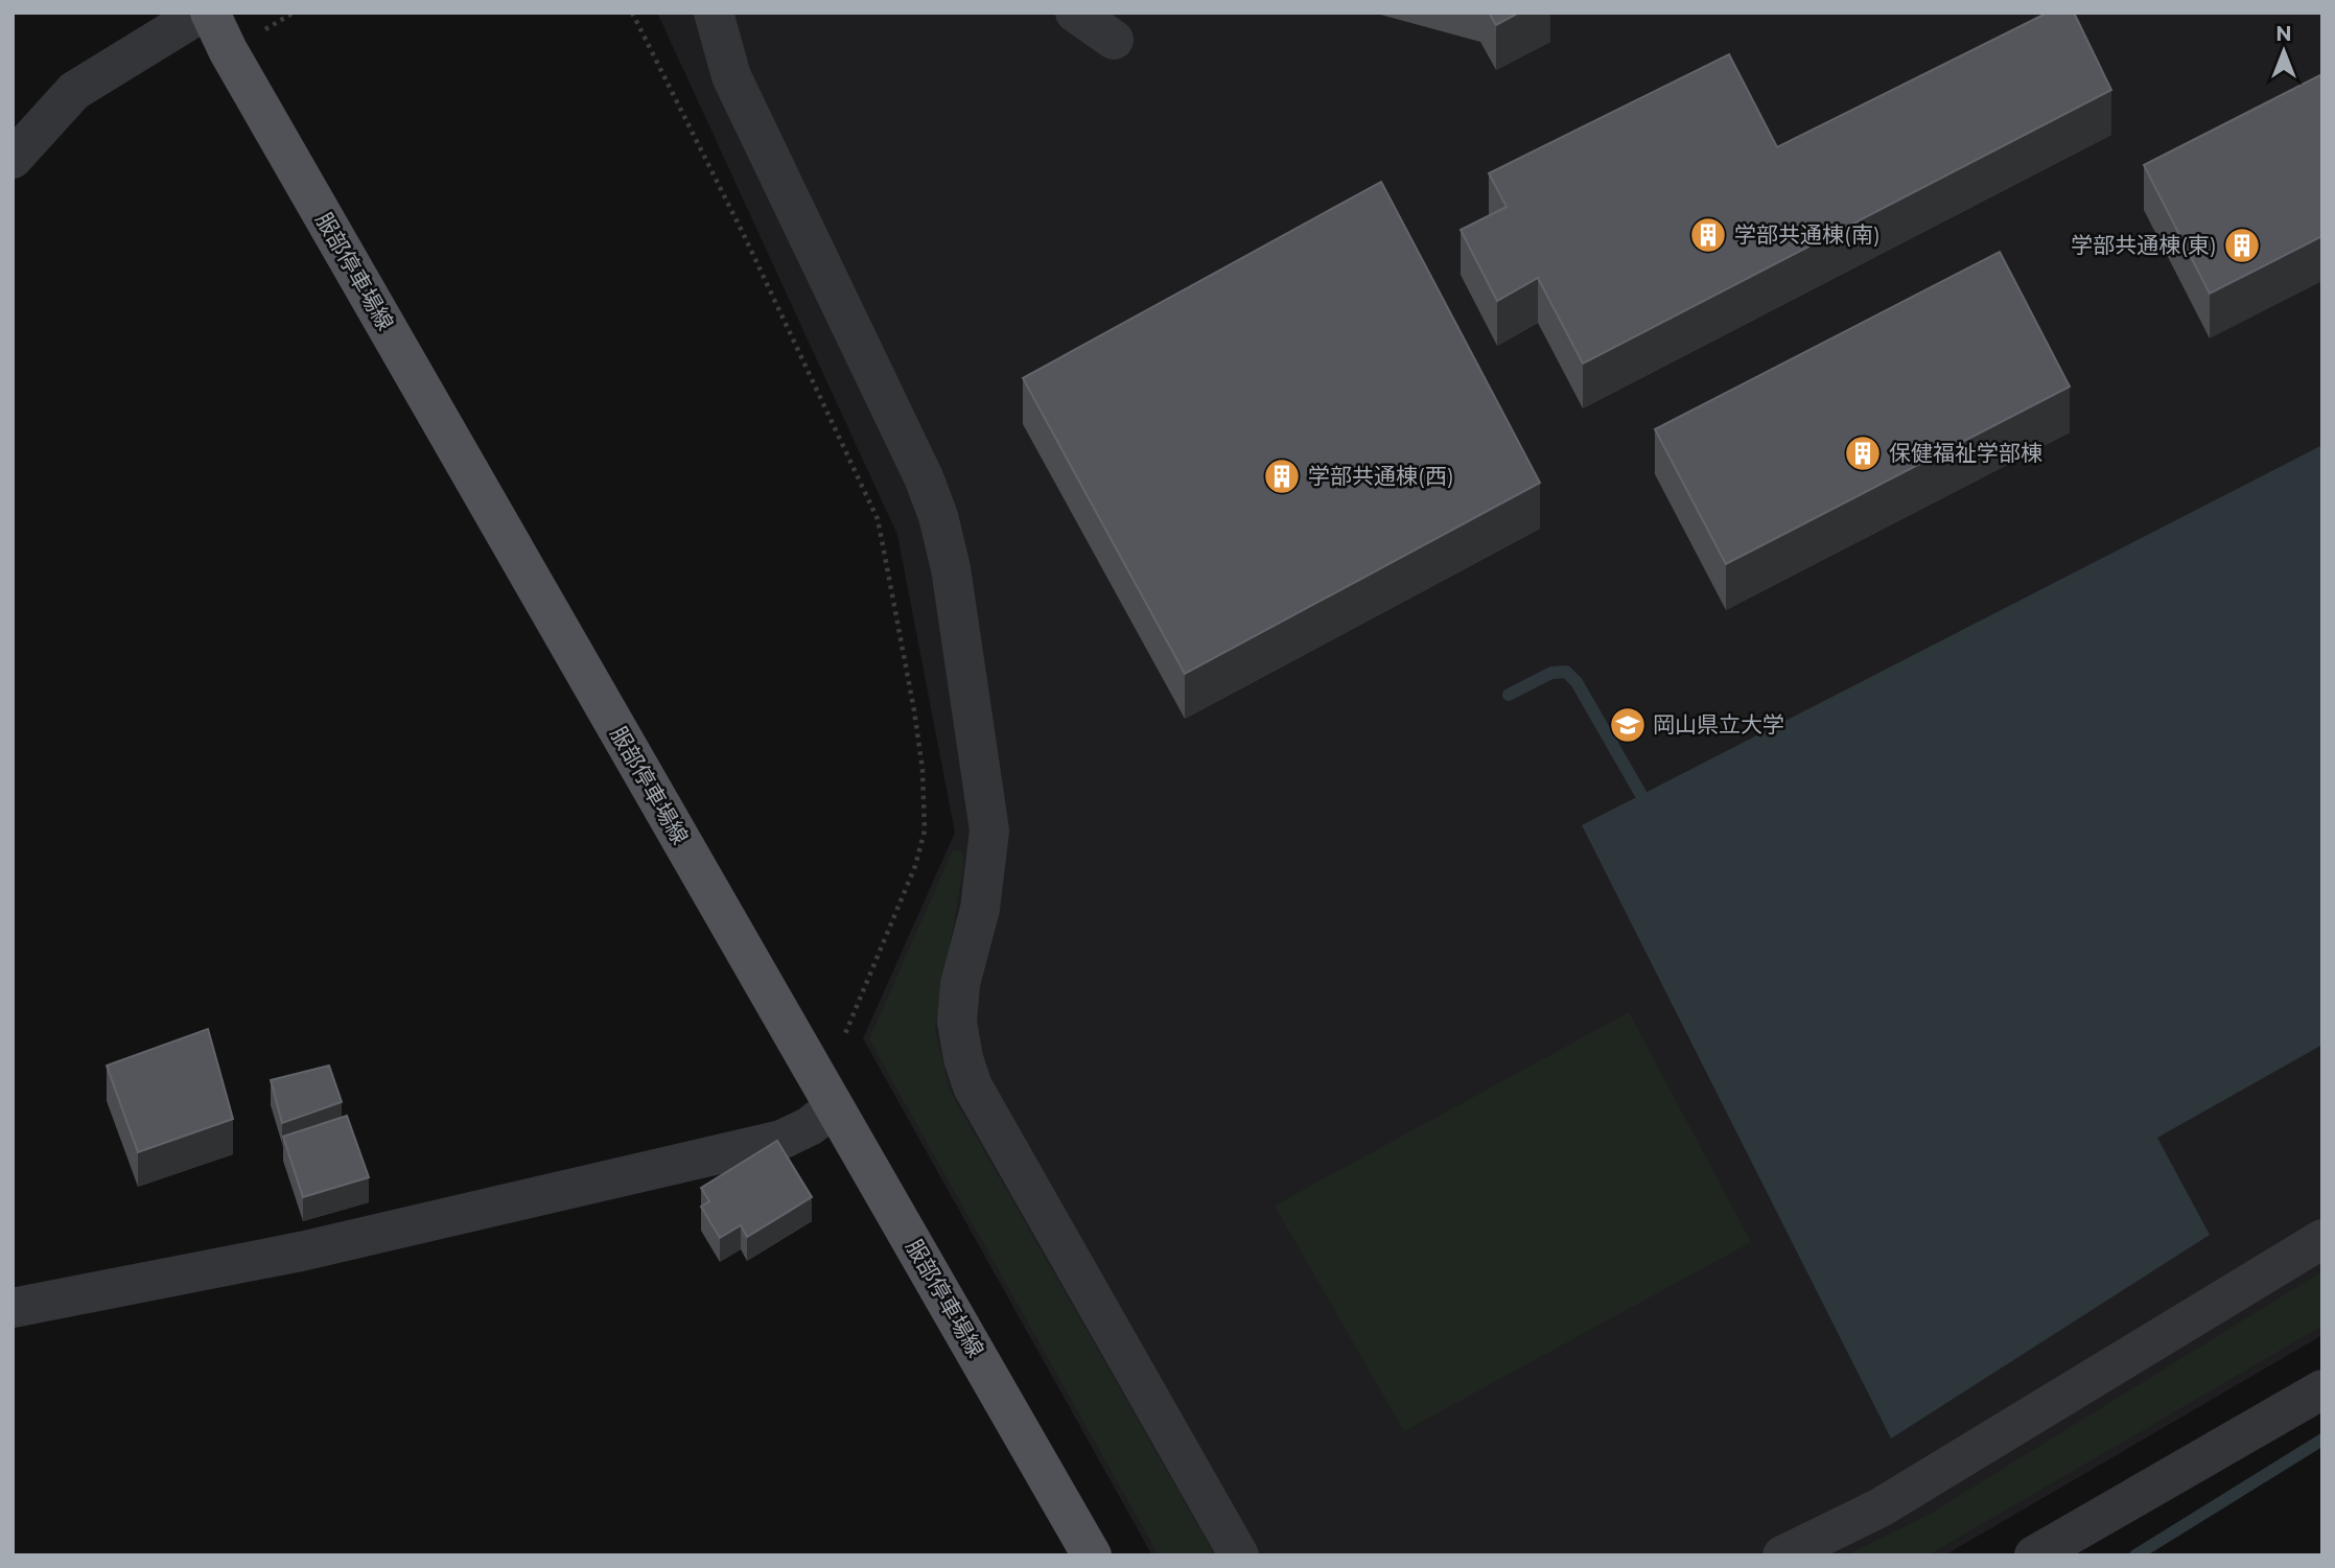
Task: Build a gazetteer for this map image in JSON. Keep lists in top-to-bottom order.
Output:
{
  "streets": {
    "main road": ["服部停車場線"]
  },
  "places": {
    "building": [
      "学部共通棟(南)",
      "学部共通棟(東)",
      "保健福祉学部棟",
      "学部共通棟(西)"
    ],
    "school or university": ["岡山県立大学"]
  },
  "north": "top"
}
